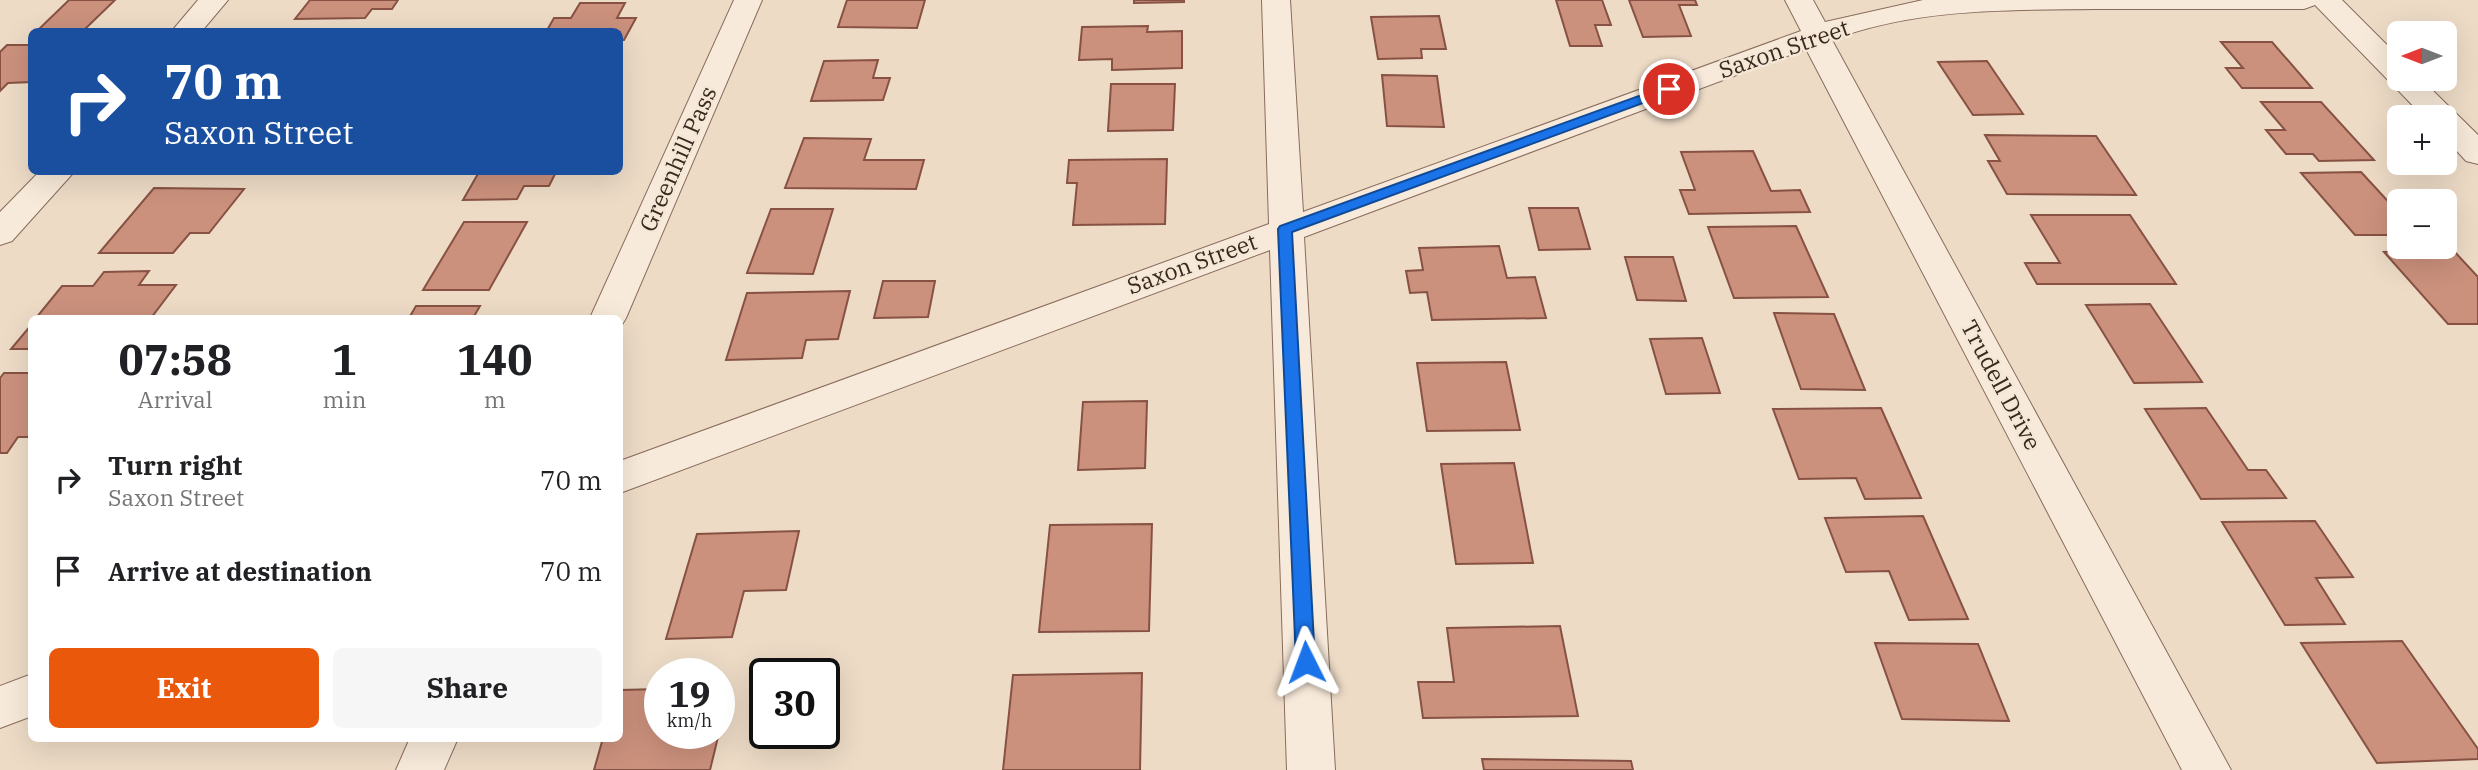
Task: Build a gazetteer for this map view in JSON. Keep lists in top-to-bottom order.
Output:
{
  "streets": {
    "street": ["Saxon Street", "Greenhill Pass", "Trudell Drive"]
  },
  "crossings": [
    ["Saxon Street", "Trudell Drive"]
  ],
  "north": "left",
  "page": {
    "map_buttons": ["+", "−"],
    "turn": ["70 m", "Saxon Street"],
    "eta": [
      "07:58",
      "Arrival",
      "1",
      "min",
      "140",
      "m"
    ],
    "list": [
      {
        "name": "Turn right",
        "note": "Saxon Street",
        "value": "70 m"
      },
      {
        "name": "Arrive at destination",
        "value": "70 m"
      }
    ],
    "buttons": ["Exit", "Share"],
    "speed": "19 km/h",
    "limit": "30"
  }
}
